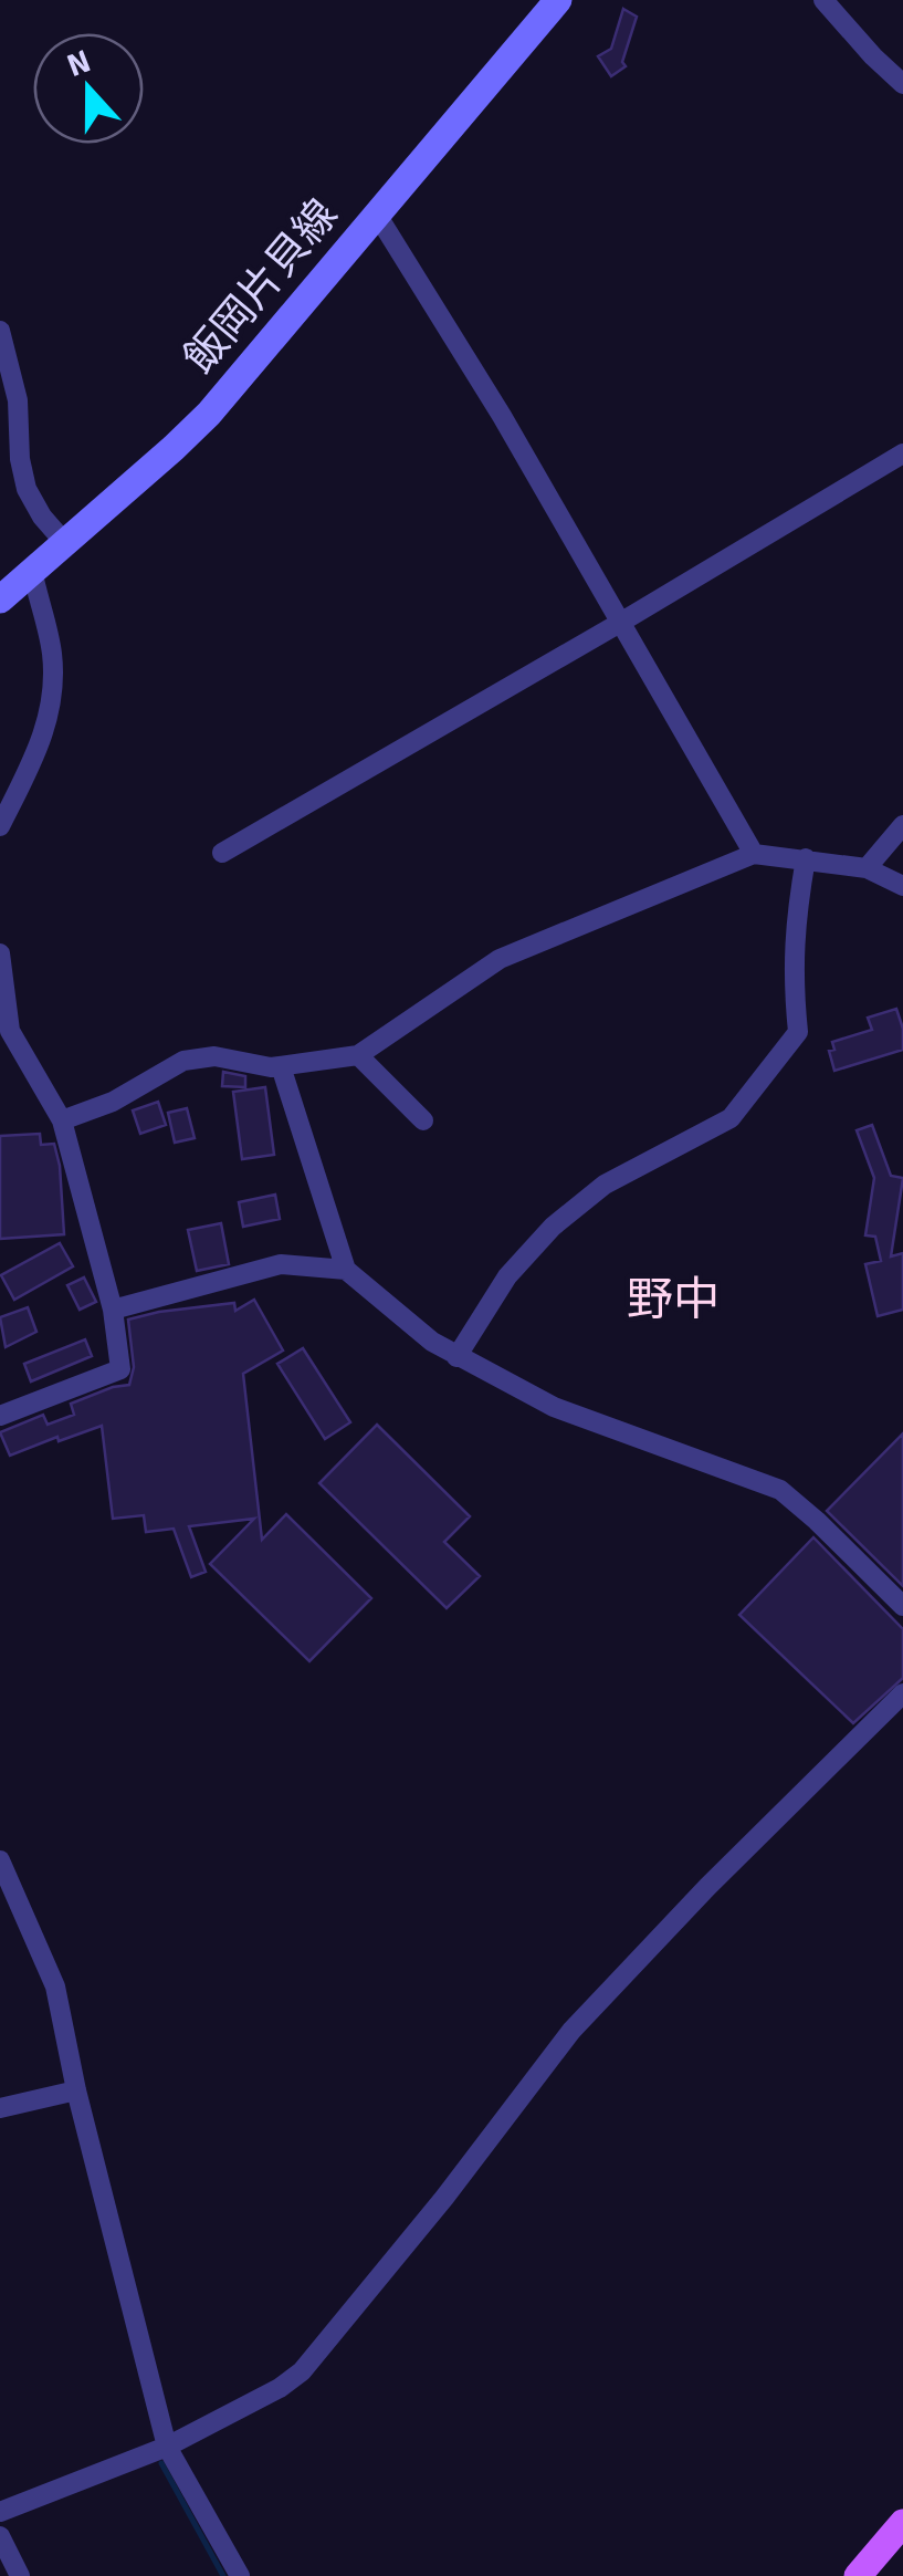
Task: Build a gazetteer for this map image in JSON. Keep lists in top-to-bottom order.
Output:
{
  "streets": {
    "main road": ["飯岡片貝線"]
  },
  "districts": ["野中"],
  "north": "top"
}
